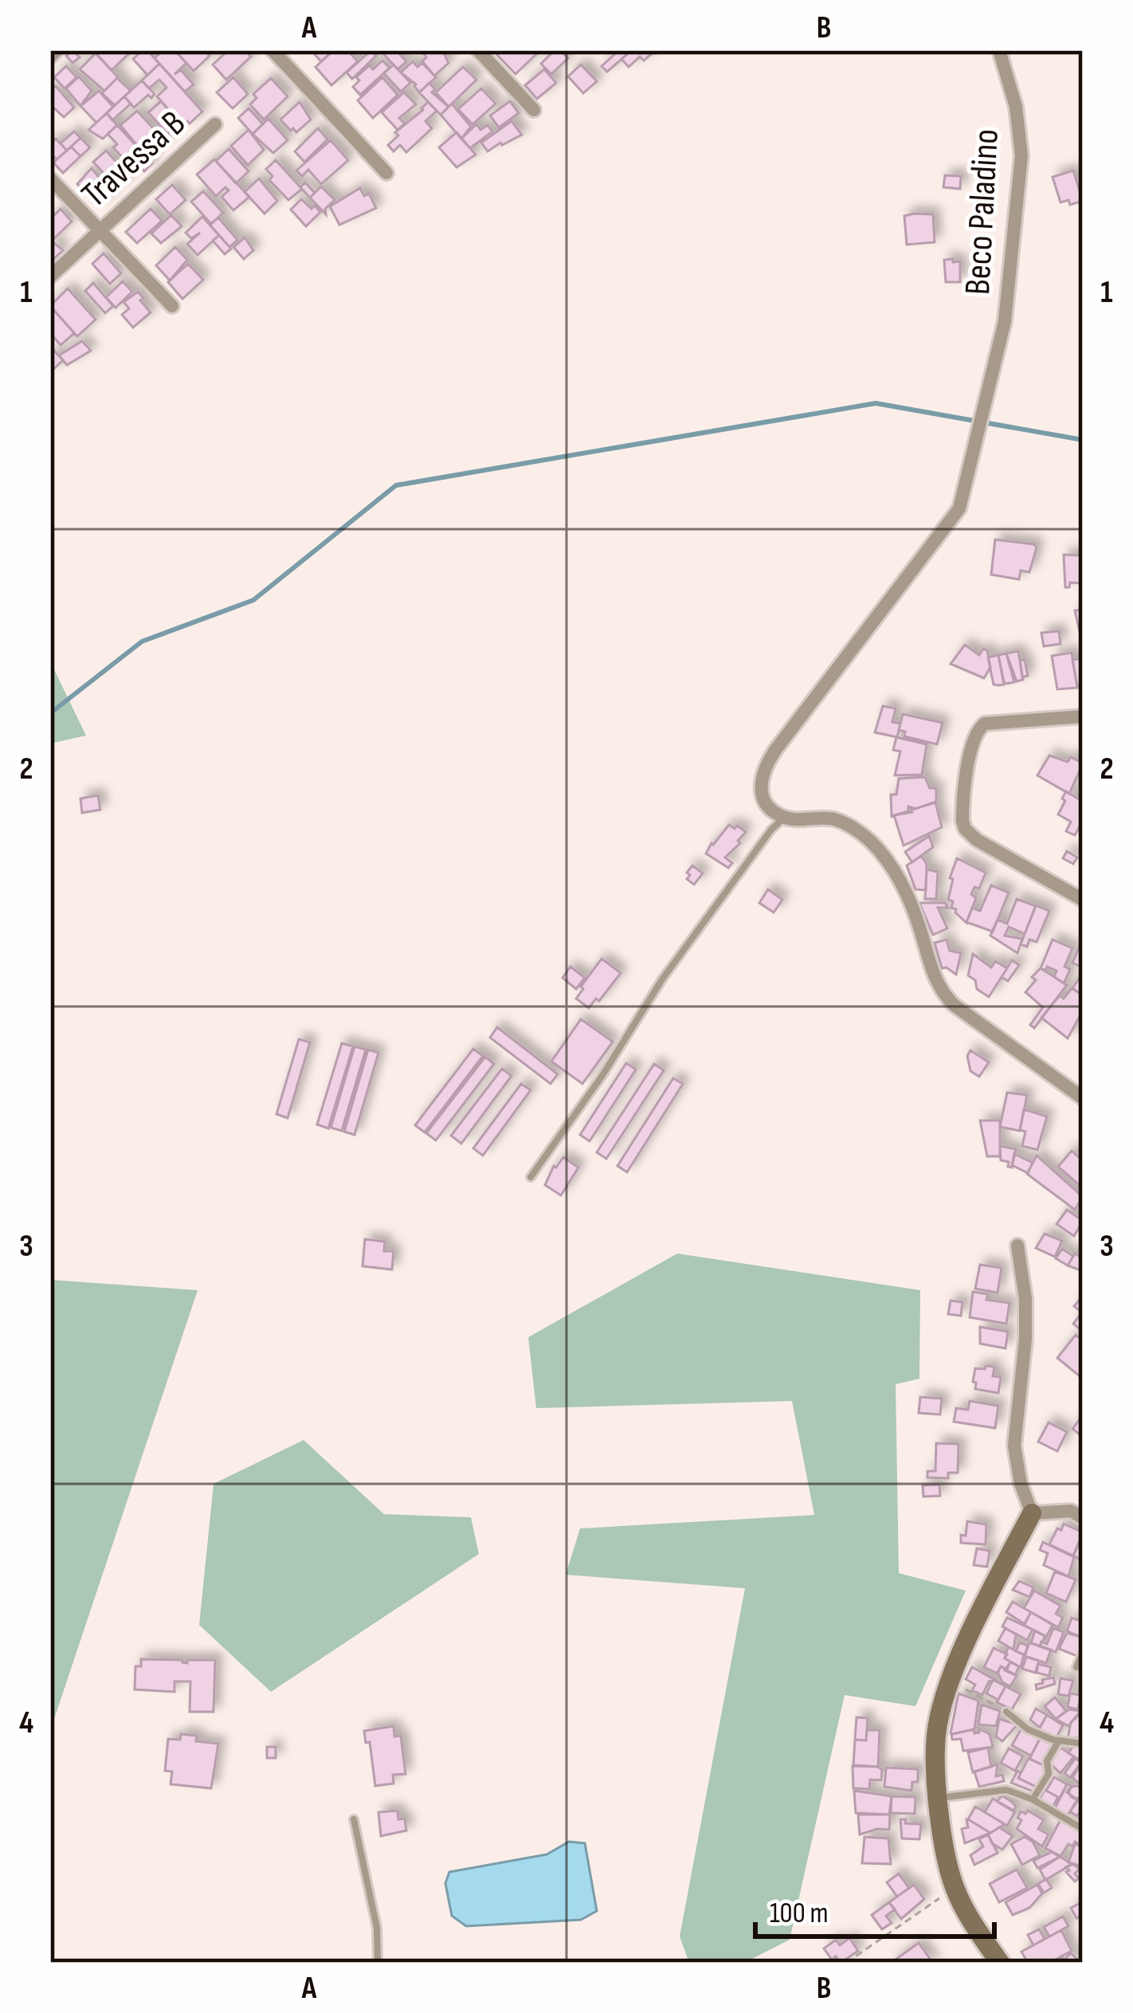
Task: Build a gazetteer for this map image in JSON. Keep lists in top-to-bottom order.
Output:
{
  "streets": {
    "street": ["Travessa B", "Beco Paladino"]
  },
  "scale_bar": "100 m",
  "grid": {
    "columns": ["A", "B"],
    "rows": [
      "1",
      "2",
      "3",
      "4"
    ]
  }
}
